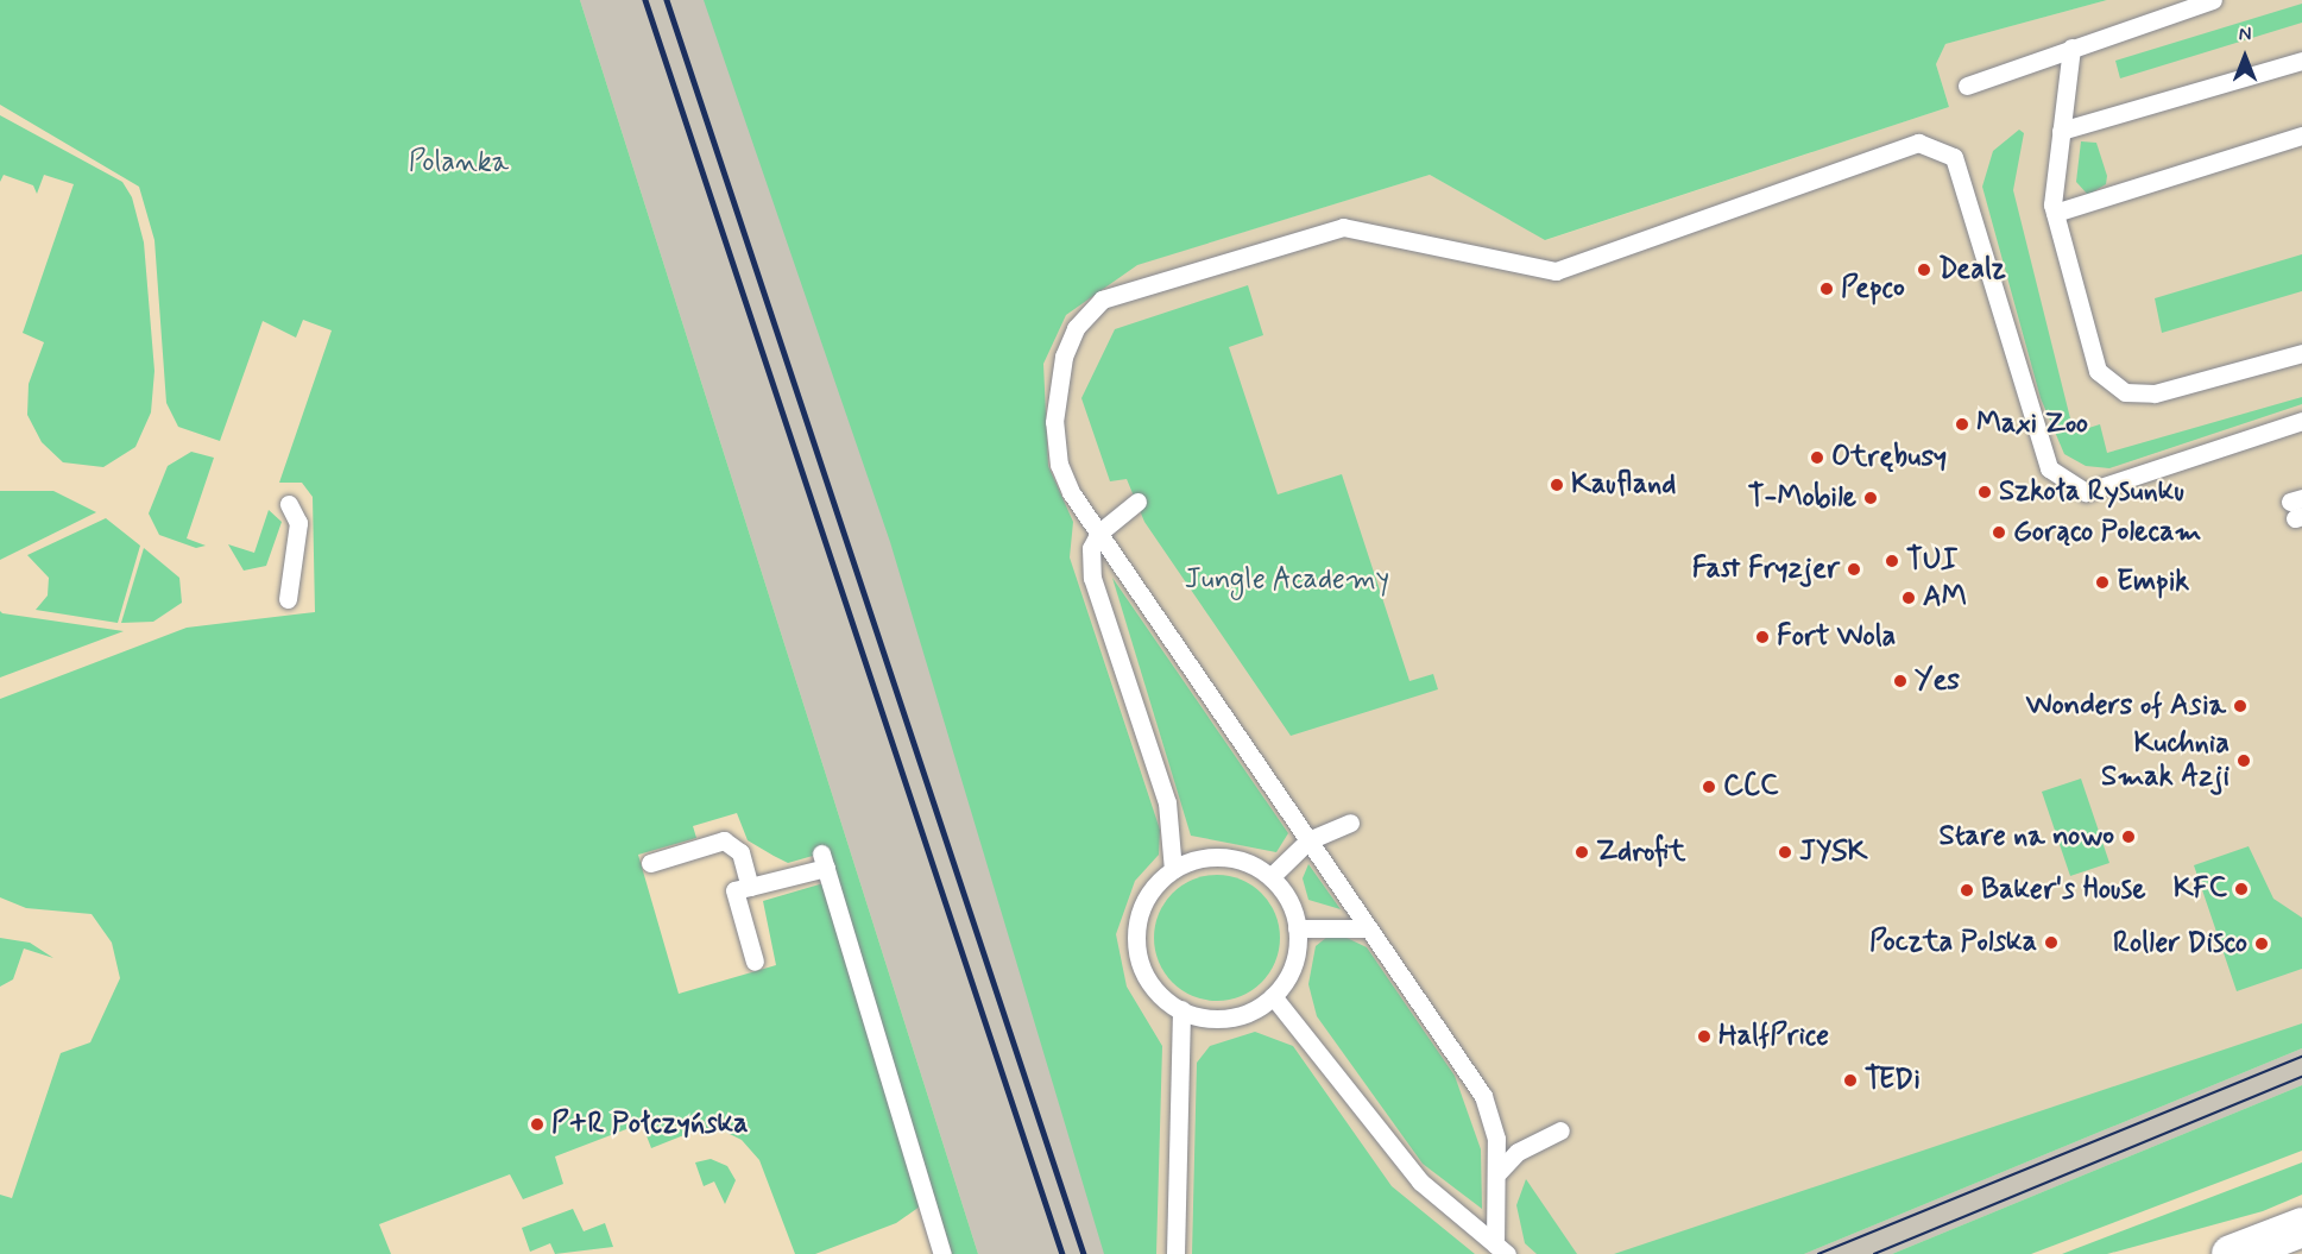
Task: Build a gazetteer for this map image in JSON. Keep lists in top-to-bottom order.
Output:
{
  "parks": ["Polanka", "Jungle Academy"],
  "places": [
    "Dealz",
    "Pepco",
    "Maxi Zoo",
    "Otrębusy",
    "Kaufland",
    "Szkoła Rysunku",
    "T-Mobile",
    "Gorąco Polecam",
    "TUI",
    "Fast Fryzjer",
    "Empik",
    "AM",
    "Fort Wola",
    "Yes",
    "Wonders of Asia",
    "Kuchnia Smak Azji",
    "CCC",
    "Stare na nowo",
    "Zdrofit",
    "JYSK",
    "KFC",
    "Baker's House",
    "Poczta Polska",
    "Roller Disco",
    "HalfPrice",
    "TEDi",
    "P+R Połczyńska"
  ],
  "north": "top"
}
